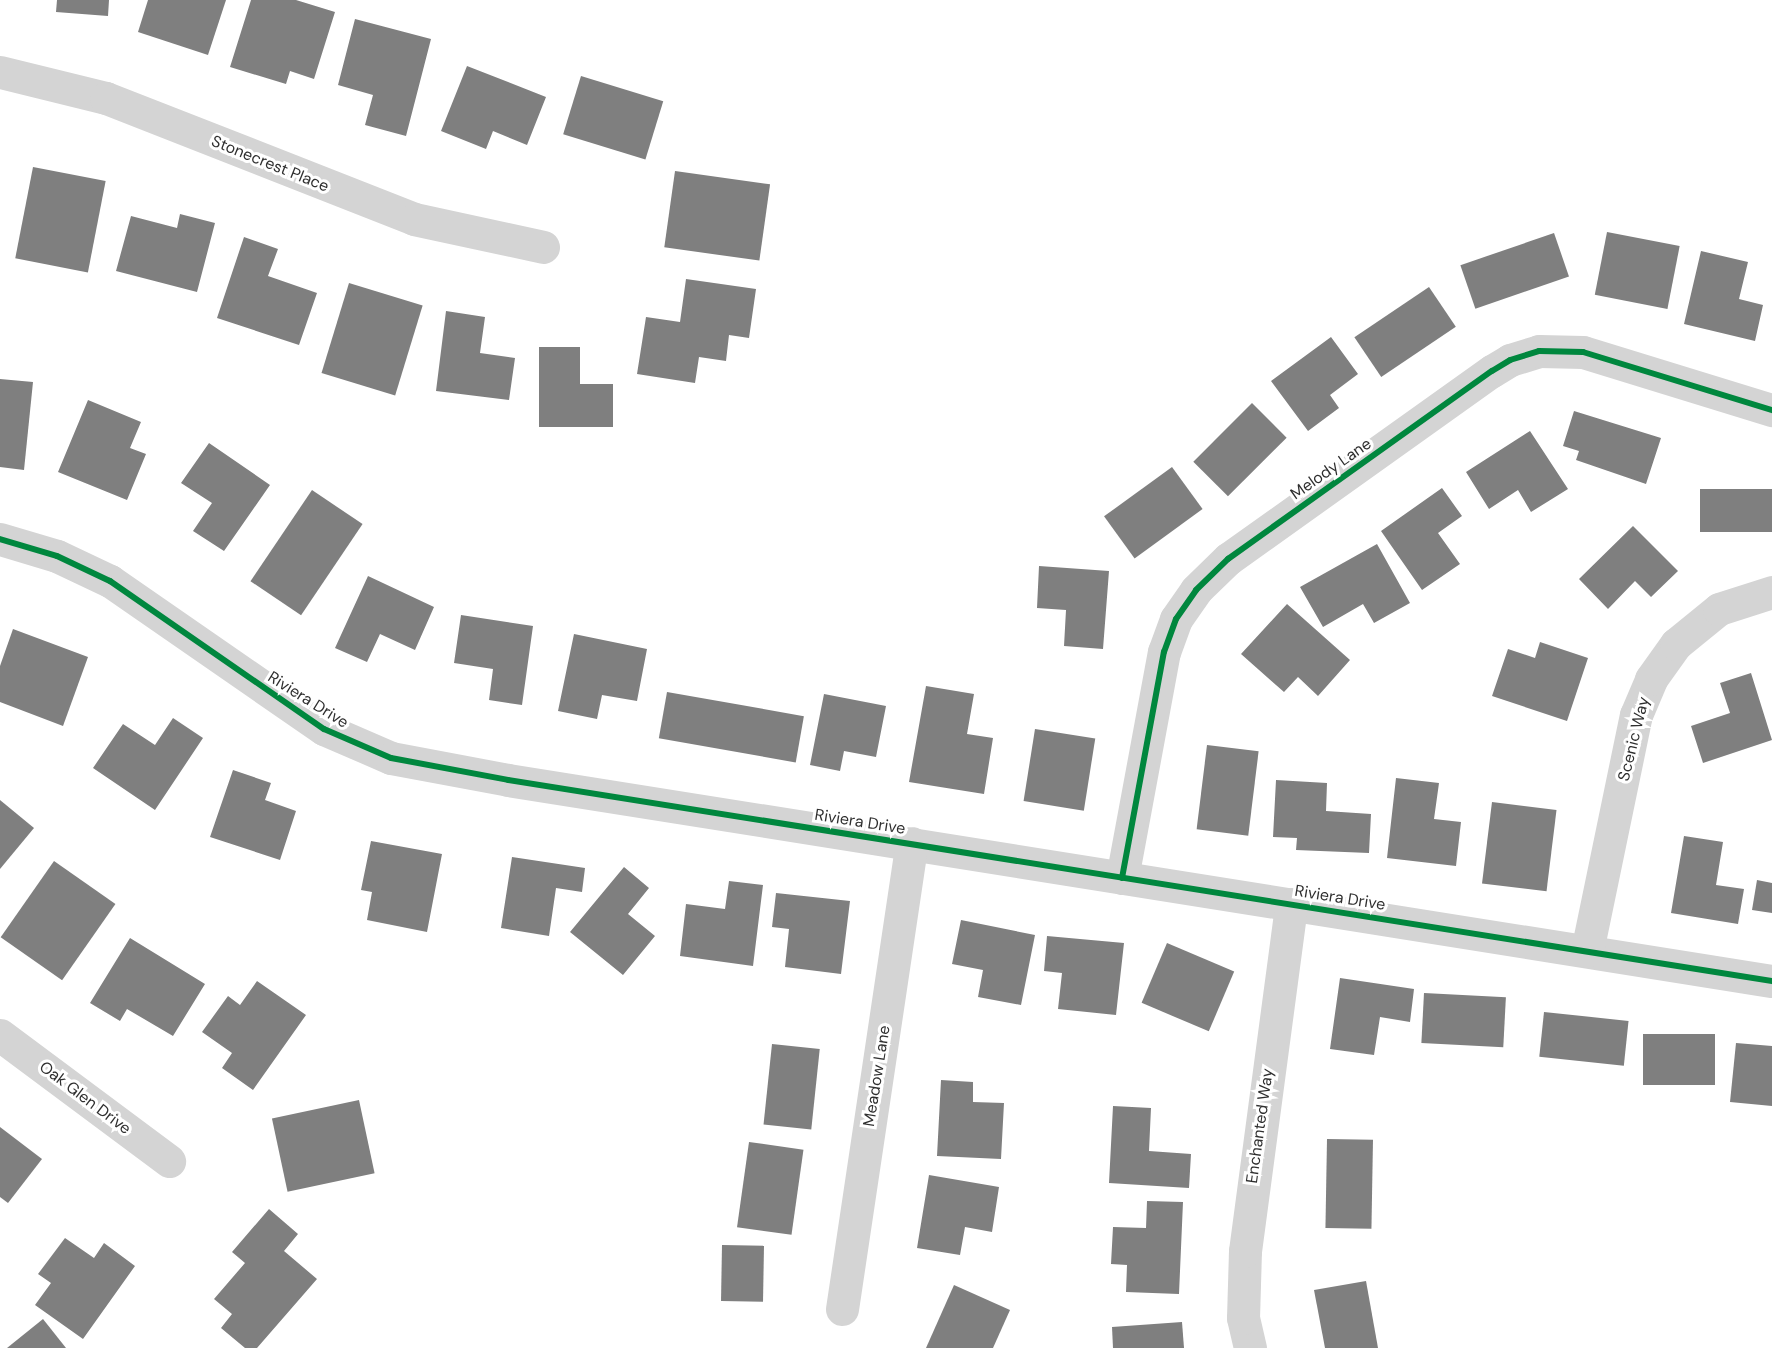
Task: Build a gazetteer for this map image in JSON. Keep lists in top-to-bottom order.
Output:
{
  "streets": {
    "street": [
      "Stonecrest Place",
      "Melody Lane",
      "Riviera Drive",
      "Scenic Way",
      "Meadow Lane",
      "Oak Glen Drive",
      "Enchanted Way"
    ]
  },
  "crossings": [
    ["Melody Lane", "Riviera Drive"],
    ["Riviera Drive", "Scenic Way"],
    ["Riviera Drive", "Meadow Lane"],
    ["Riviera Drive", "Enchanted Way"]
  ]
}
